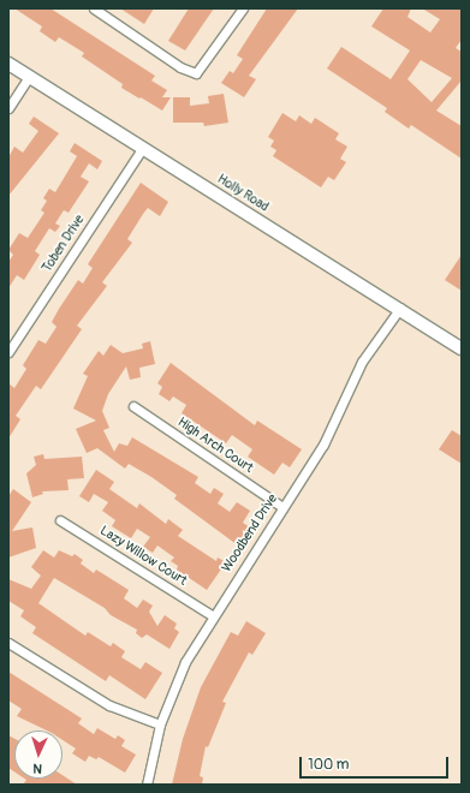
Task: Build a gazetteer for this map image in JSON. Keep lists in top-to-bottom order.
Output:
{
  "streets": {
    "main road": ["Holly Road"],
    "street": [
      "Toben Drive",
      "High Arch Court",
      "Woodbend Drive",
      "Lazy Willow Court"
    ]
  },
  "crossings": [
    ["Holly Road", "Toben Drive"],
    ["Holly Road", "Woodbend Drive"],
    ["High Arch Court", "Woodbend Drive"],
    ["Woodbend Drive", "Lazy Willow Court"]
  ],
  "scale_bar": "100 m",
  "north": "bottom"
}
